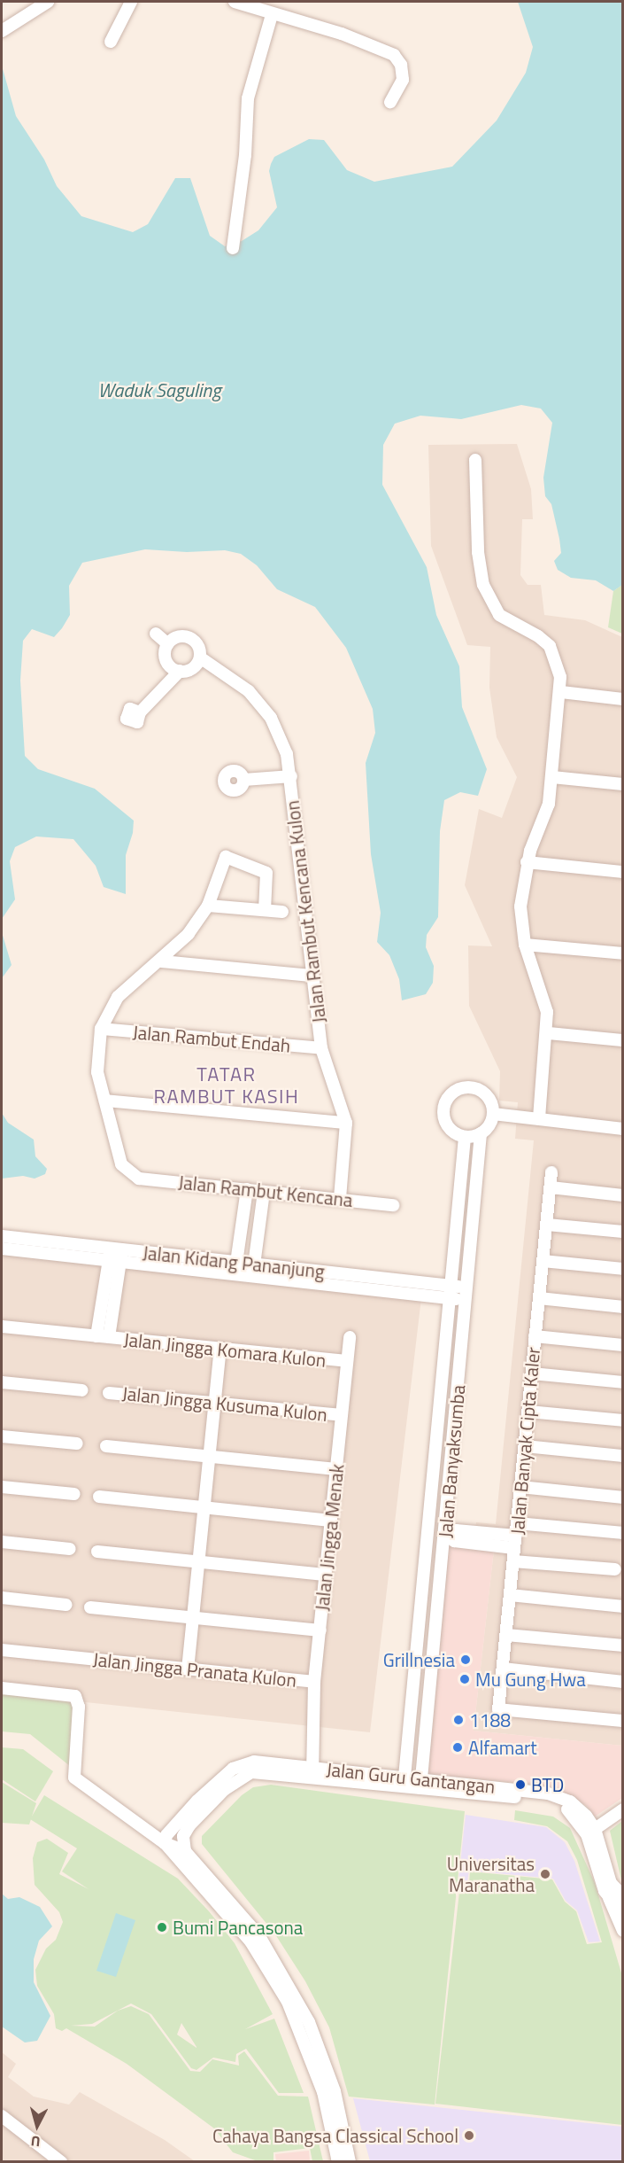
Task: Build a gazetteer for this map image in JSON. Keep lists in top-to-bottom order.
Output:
{
  "streets": {
    "street": [
      "Jalan Rambut Kencana Kulon",
      "Jalan Rambut Endah",
      "Jalan Rambut Kencana",
      "Jalan Kidang Pananjung",
      "Jalan Jingga Komara Kulon",
      "Jalan Jingga Kusuma Kulon",
      "Jalan Banyak Cipta Kaler",
      "Jalan Banyaksumba",
      "Jalan Jingga Menak",
      "Jalan Jingga Pranata Kulon",
      "Jalan Guru Gantangan"
    ]
  },
  "crossings": [
    ["Jalan Rambut Kencana Kulon", "Jalan Rambut Endah"],
    ["Jalan Rambut Kencana Kulon", "Jalan Rambut Kencana"],
    ["Jalan Kidang Pananjung", "Jalan Banyaksumba"],
    ["Jalan Jingga Komara Kulon", "Jalan Jingga Menak"],
    ["Jalan Jingga Kusuma Kulon", "Jalan Jingga Menak"],
    ["Jalan Banyaksumba", "Jalan Guru Gantangan"],
    ["Jalan Jingga Menak", "Jalan Jingga Pranata Kulon"],
    ["Jalan Jingga Menak", "Jalan Guru Gantangan"]
  ],
  "districts": ["TATAR RAMBUT KASIH"],
  "water": ["Waduk Saguling"],
  "places": [
    "Grillnesia",
    "Mu Gung Hwa",
    "1188",
    "Alfamart",
    "BTD",
    "Universitas Maranatha",
    "Bumi Pancasona",
    "Cahaya Bangsa Classical School"
  ],
  "north": "bottom"
}
